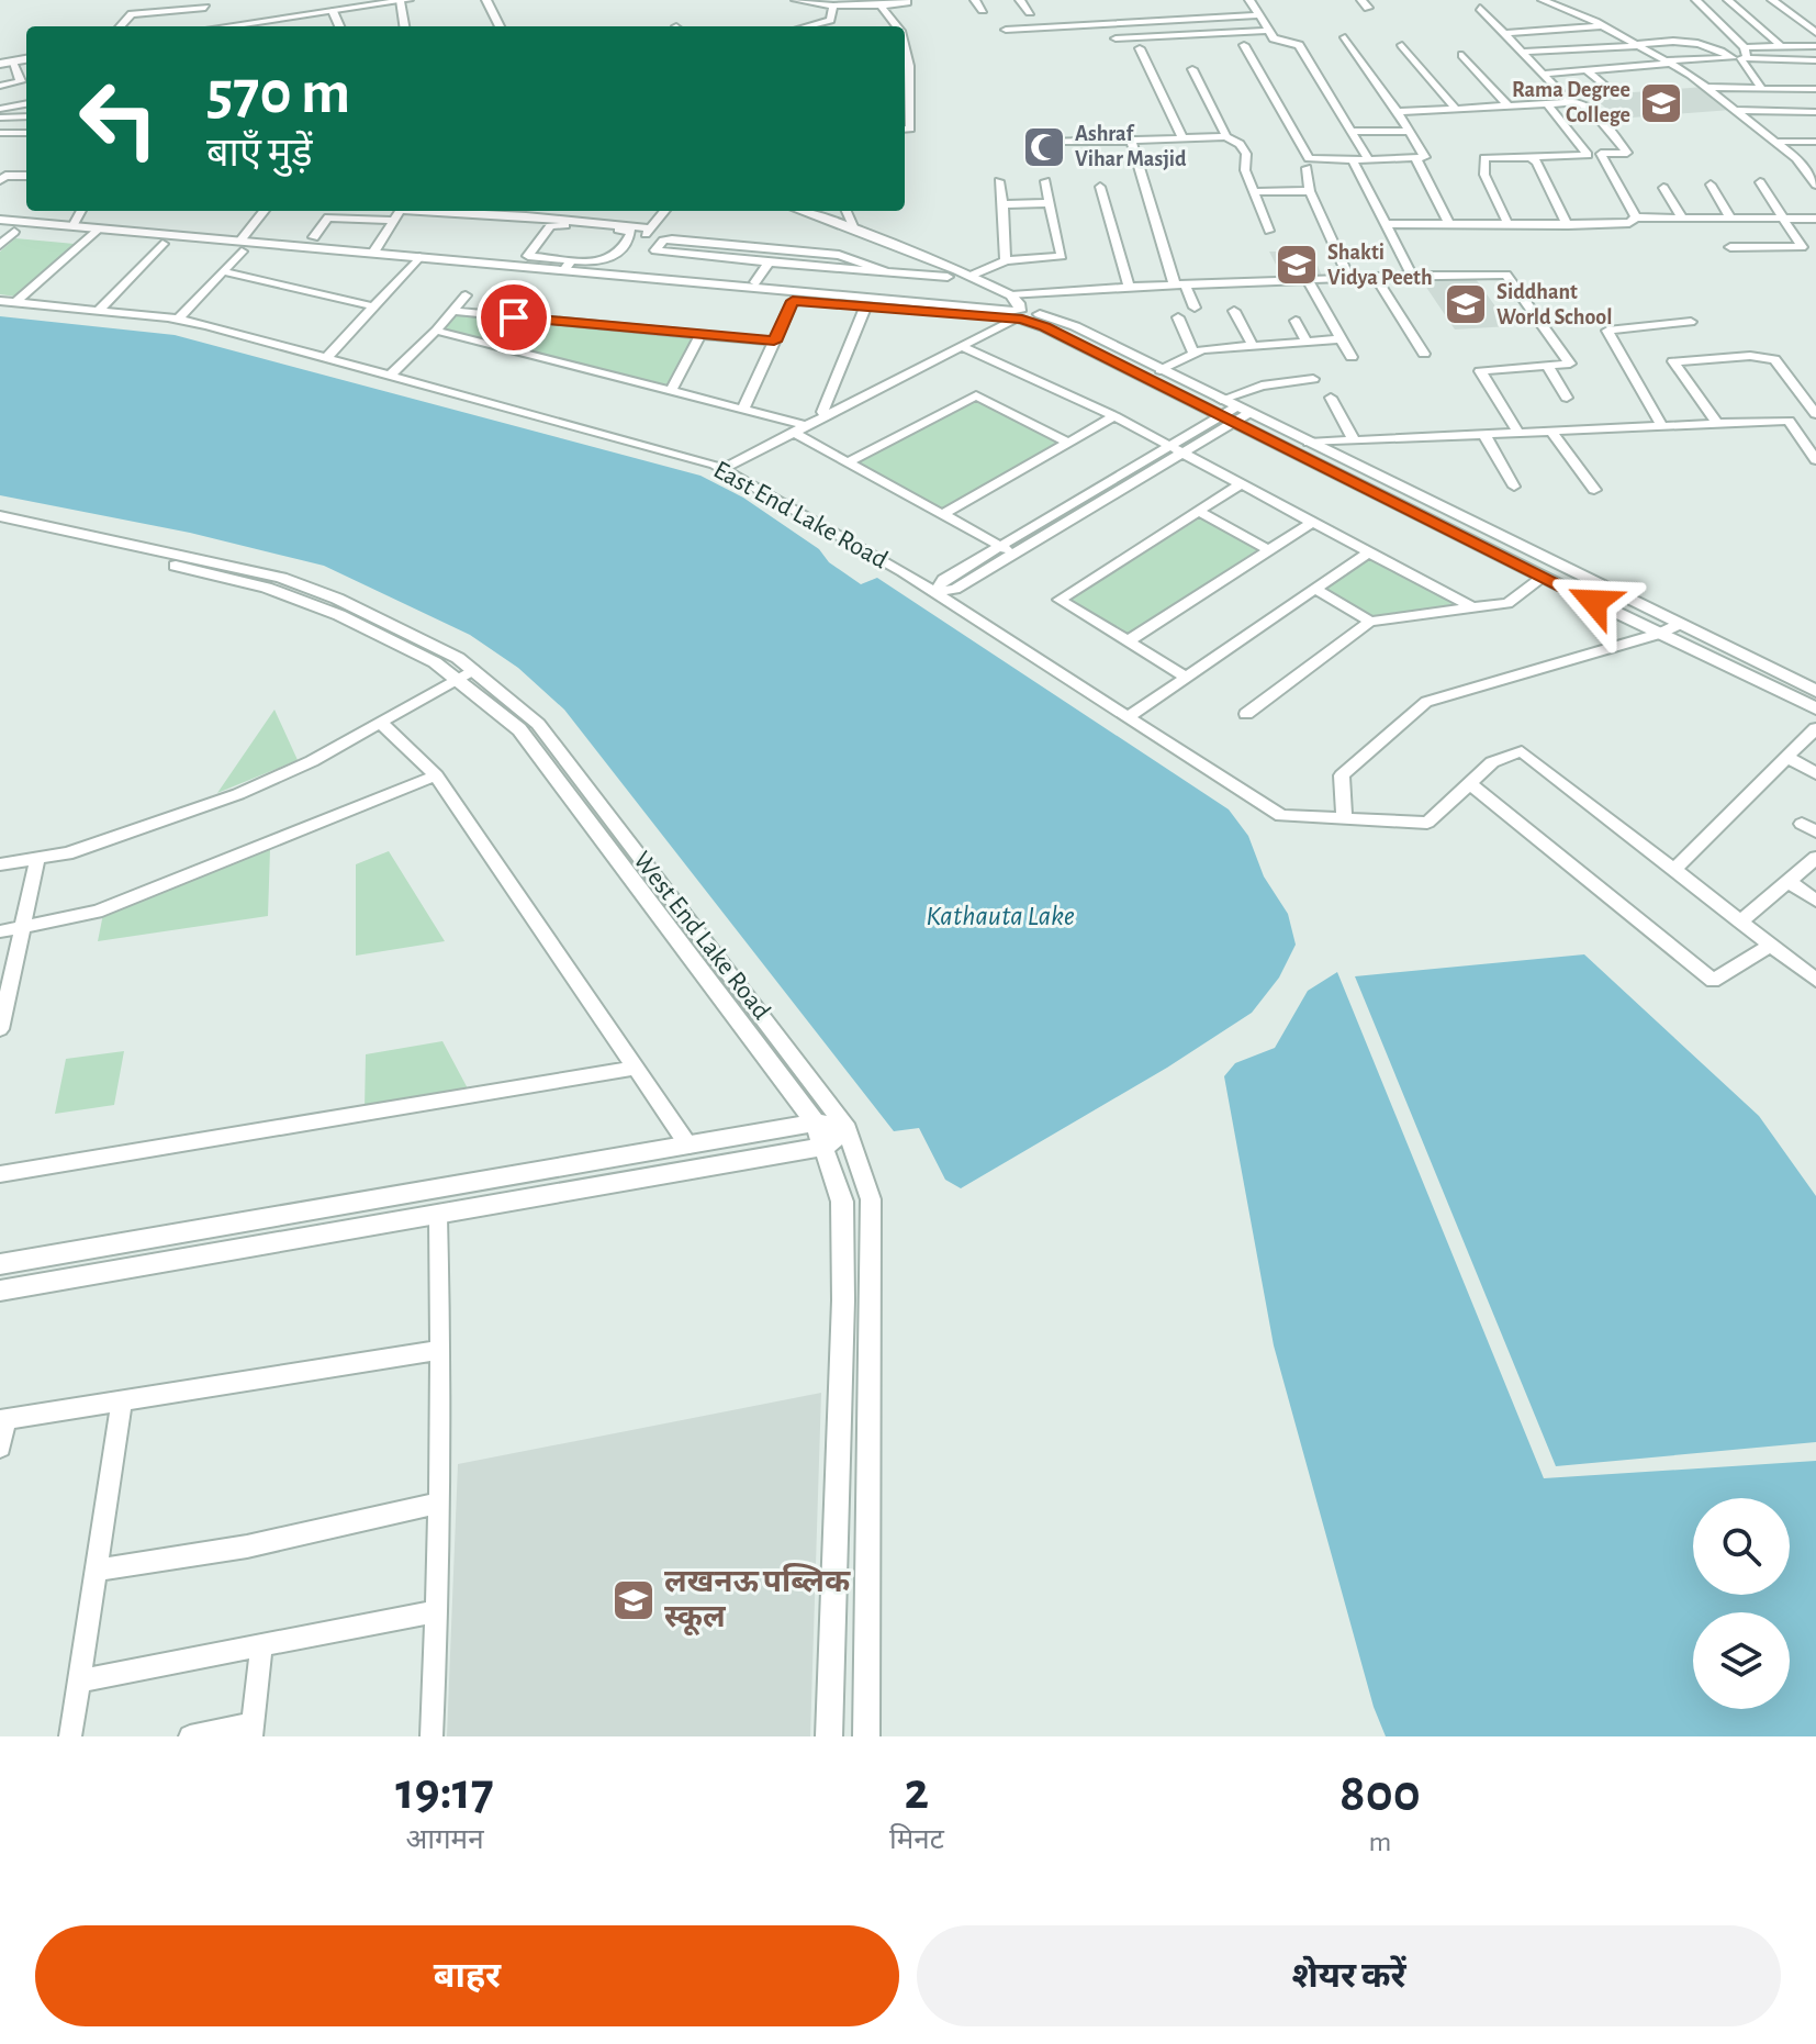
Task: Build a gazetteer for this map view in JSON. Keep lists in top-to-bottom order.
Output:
{
  "streets": {
    "street": ["East End Lake Road", "West End Lake Road"]
  },
  "water": ["Kathauta Lake"],
  "places": {
    "school or university": [
      "Rama Degree College",
      "Shakti Vidya Peeth",
      "Siddhant World School",
      "लखनऊ पब्लिक स्कूल"
    ],
    "mosque": ["Ashraf Vihar Masjid"]
  },
  "page": {
    "turn": ["570 m", "बाएँ मुड़ें"],
    "eta": [
      "19:17",
      "आगमन",
      "2",
      "मिनट",
      "800",
      "m"
    ],
    "buttons": ["बाहर", "शेयर करें"]
  }
}
